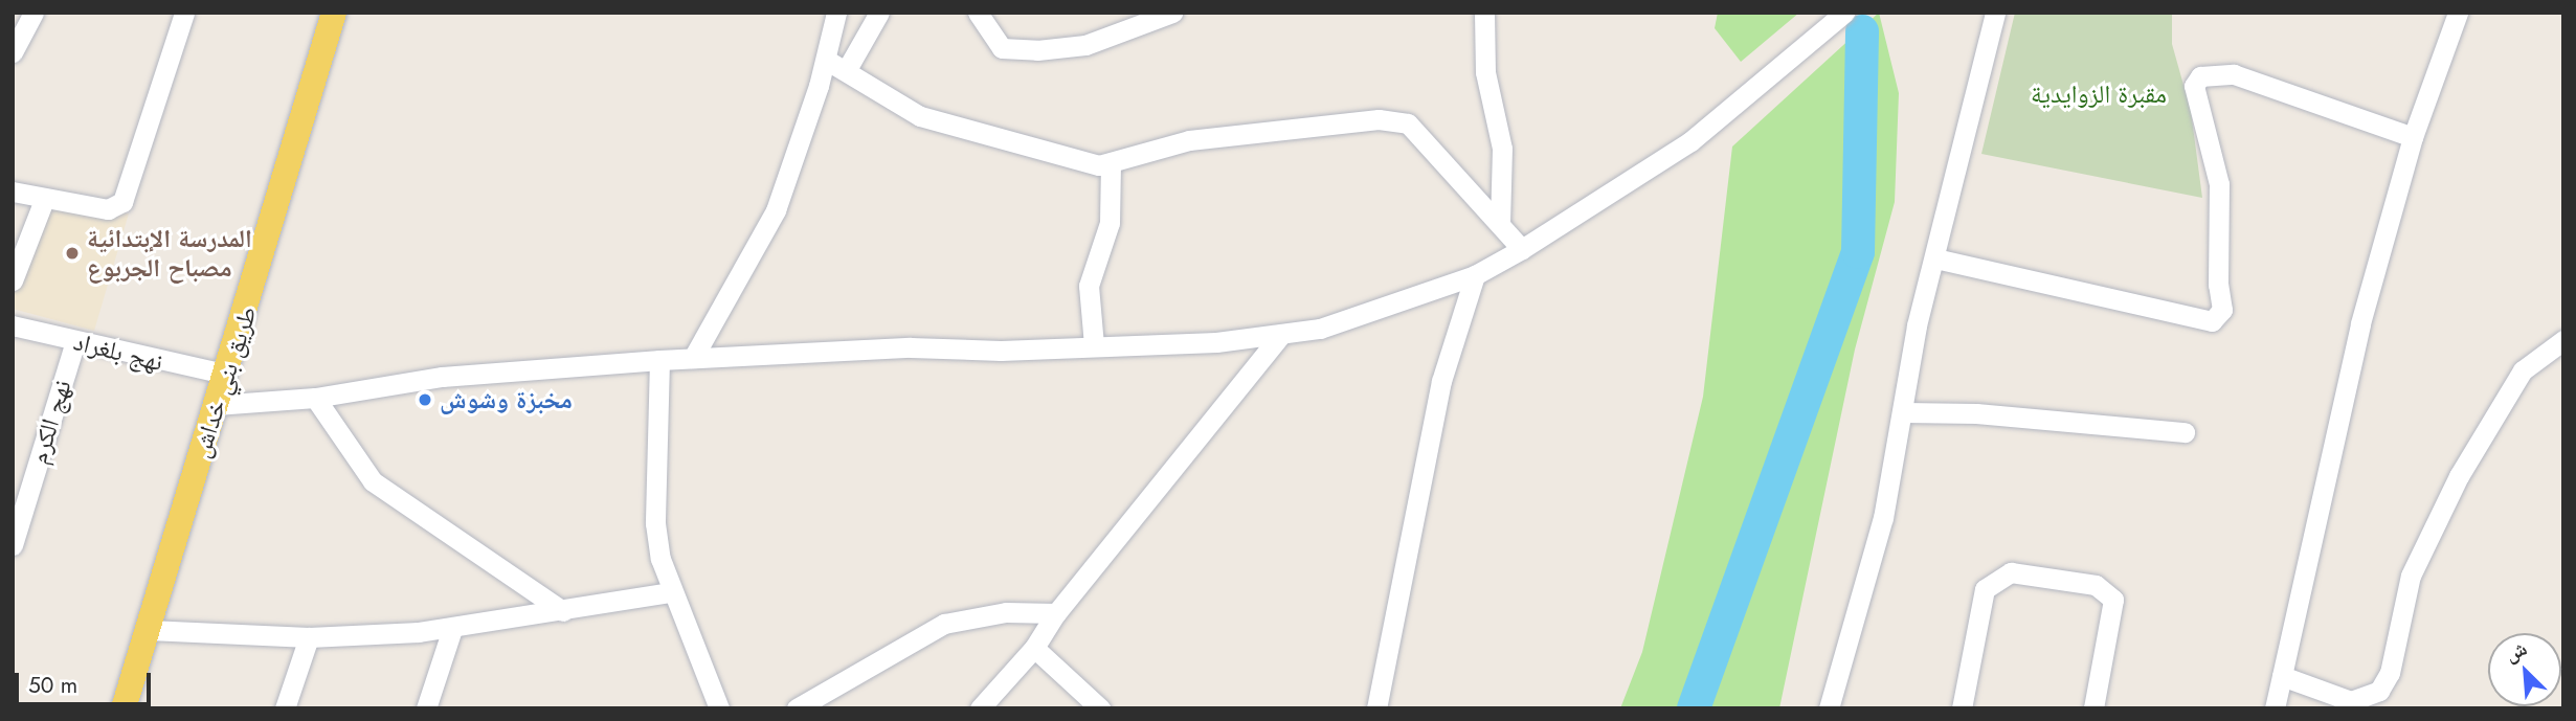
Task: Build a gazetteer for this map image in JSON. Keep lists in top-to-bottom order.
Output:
{
  "streets": {
    "main road": ["طريق بني خداش"],
    "street": ["نهج بلغراد", "نهج الكرم"]
  },
  "crossings": [
    ["نهج بلغراد", "طريق بني خداش"],
    ["نهج بلغراد", "نهج الكرم"]
  ],
  "parks": ["مقبرة الزوايدية"],
  "places": ["المدرسة الإبتدائية مصباح الجربوع", "مخبزة وشوش"],
  "scale_bar": "50 m",
  "north": "top left"
}
